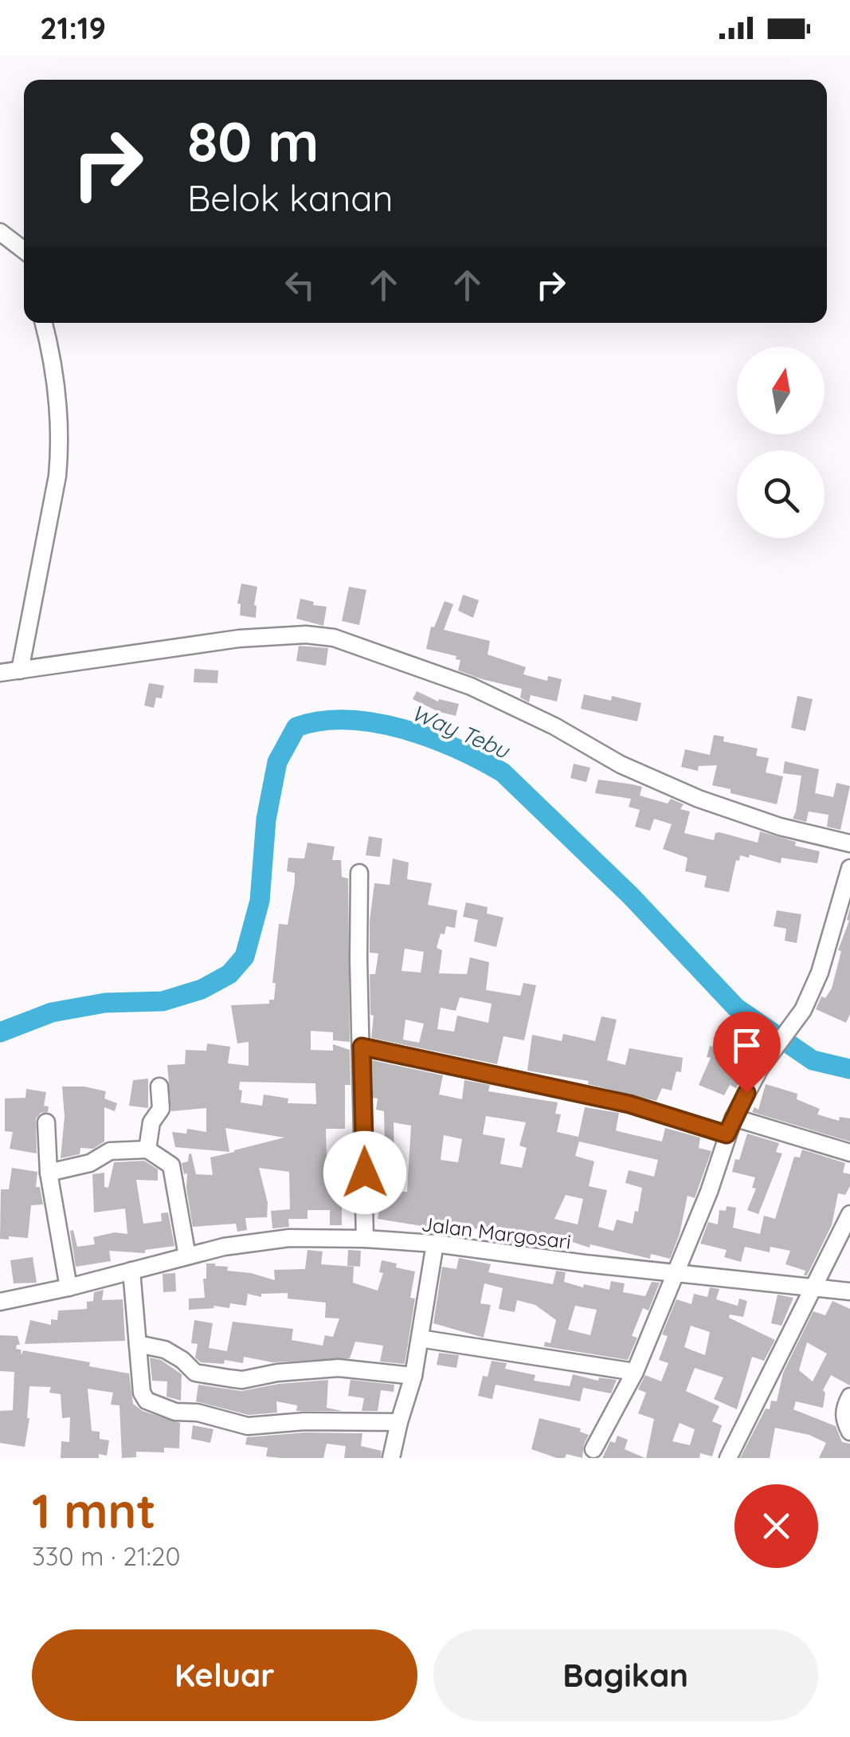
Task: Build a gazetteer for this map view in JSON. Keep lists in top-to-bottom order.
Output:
{
  "streets": {
    "street": ["Jalan Margosari"]
  },
  "water": ["Way Tebu"],
  "north": "top",
  "page": {
    "status": "21:19",
    "turn": ["80 m", "Belok kanan"],
    "heading": ["1 mnt", "330 m · 21:20"],
    "buttons": ["Keluar", "Bagikan"]
  }
}
